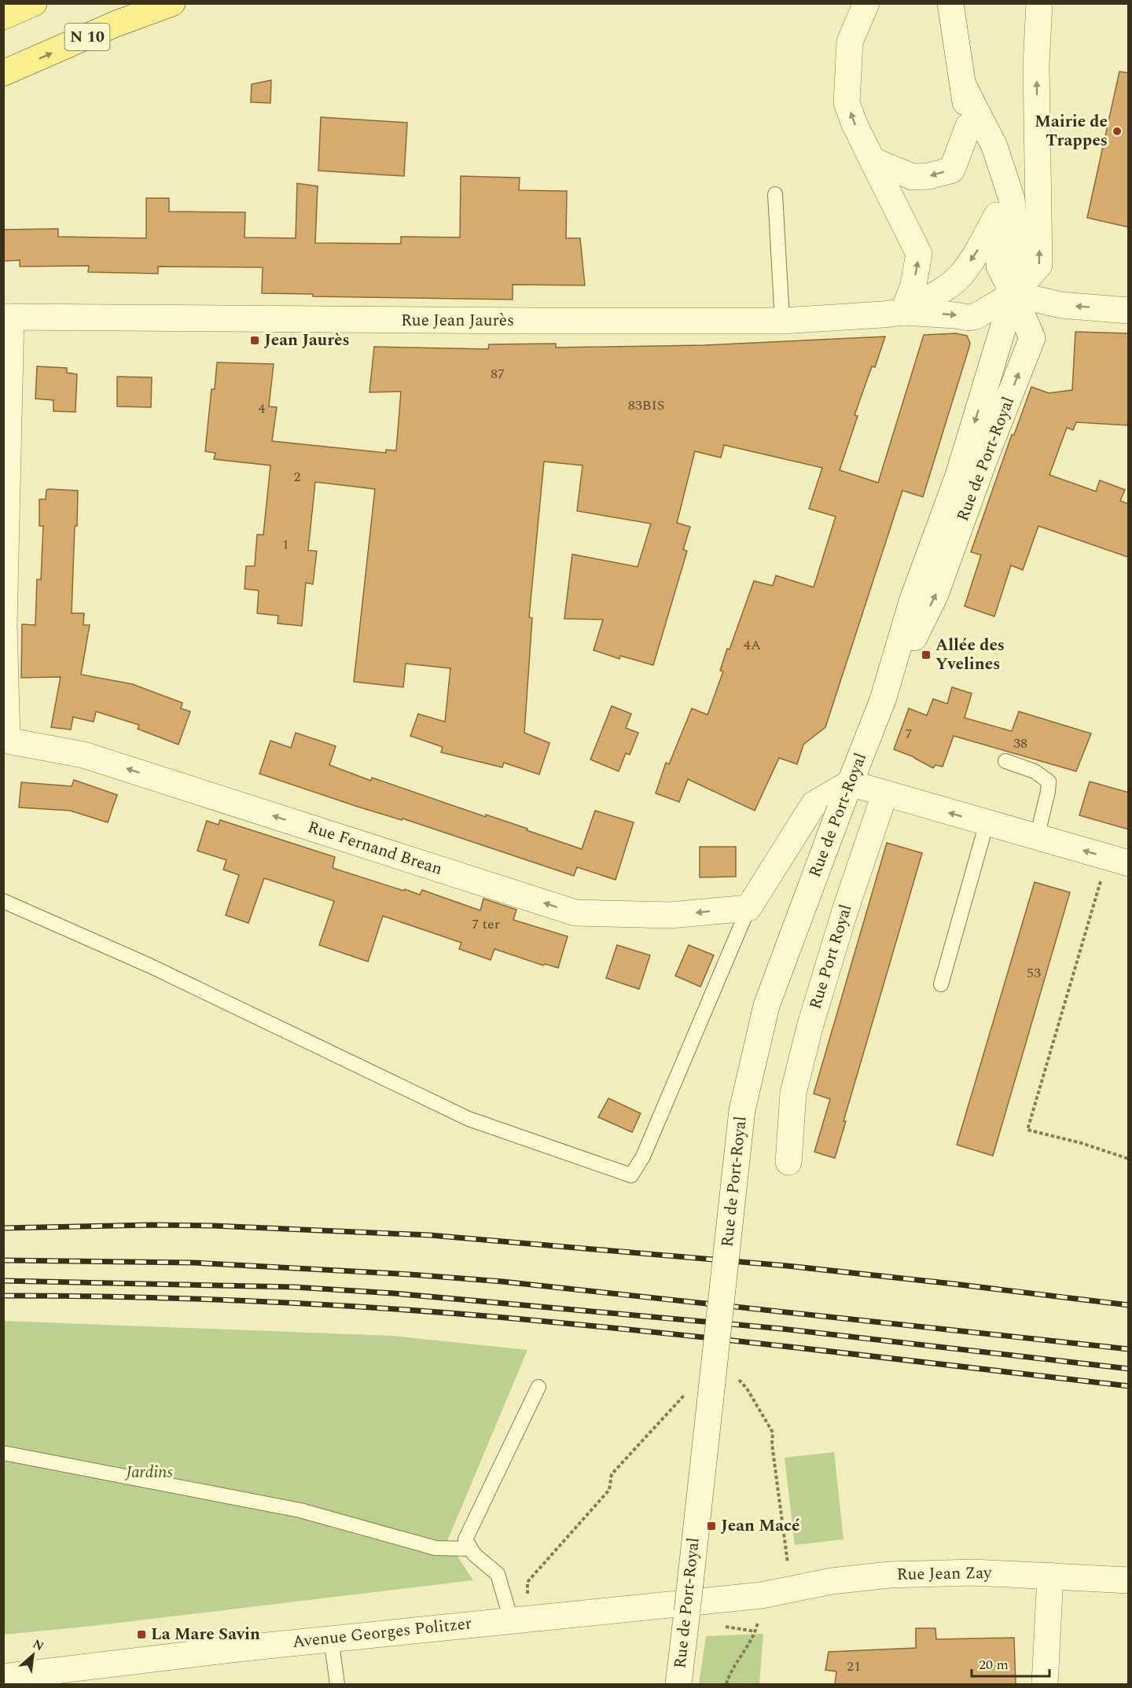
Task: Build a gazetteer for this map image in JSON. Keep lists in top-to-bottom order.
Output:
{
  "streets": {
    "main road": ["N 10"],
    "street": [
      "Rue Jean Jaurès",
      "Rue de Port-Royal",
      "Rue Fernand Brean",
      "Rue Port Royal",
      "Rue Jean Zay",
      "Avenue Georges Politzer"
    ]
  },
  "crossings": [
    ["Rue Jean Jaurès", "Rue de Port-Royal"],
    ["Rue Jean Zay", "Avenue Georges Politzer"]
  ],
  "one_way": ["Rue Fernand Brean"],
  "parks": ["Jardins"],
  "places": {
    "other": ["Mairie de Trappes"],
    "transit": [
      "Jean Jaurès",
      "Allée des Yvelines",
      "Jean Macé",
      "La Mare Savin"
    ]
  },
  "house_numbers": [
    "87",
    "83BIS",
    "4",
    "2",
    "1",
    "4A",
    "7",
    "38",
    "7 ter",
    "53",
    "21"
  ],
  "scale_bar": "20 m",
  "north": "top right"
}
